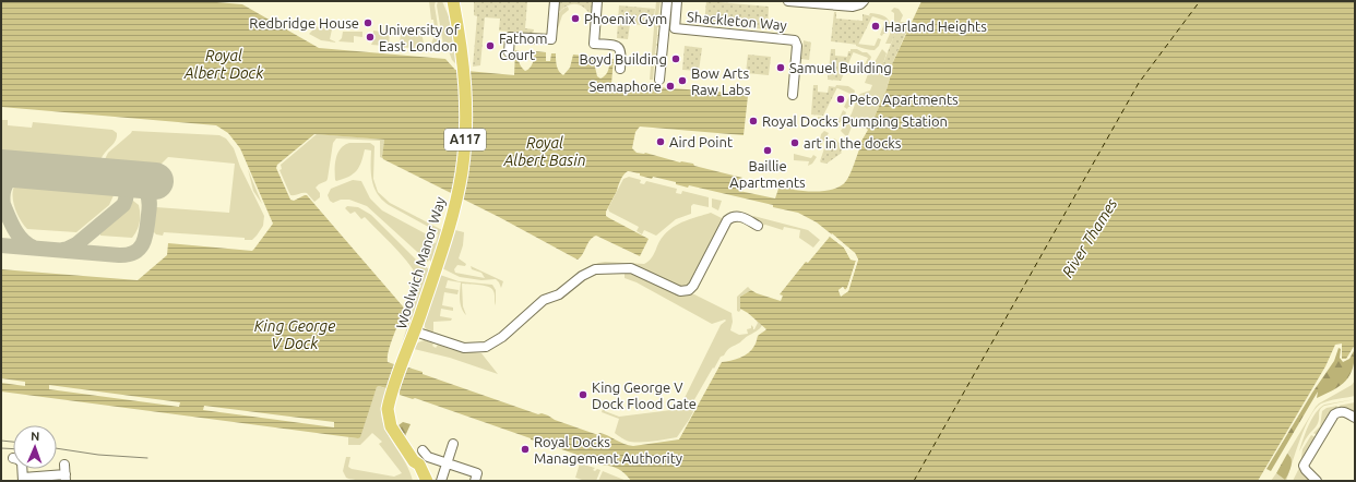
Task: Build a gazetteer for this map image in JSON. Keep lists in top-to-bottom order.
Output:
{
  "streets": {
    "highway": ["A117", "Woolwich Manor Way"],
    "street": ["Shackleton Way"]
  },
  "water": [
    "Royal Albert Dock",
    "Royal Albert Basin",
    "River Thames",
    "King George V Dock"
  ],
  "places": [
    "Phoenix Gym",
    "Redbridge House",
    "Harland Heights",
    "University of East London",
    "Fathom Court",
    "Boyd Building",
    "Samuel Building",
    "Bow Arts Raw Labs",
    "Semaphore",
    "Peto Apartments",
    "Royal Docks Pumping Station",
    "Aird Point",
    "art in the docks",
    "Baillie Apartments",
    "King George V Dock Flood Gate",
    "Royal Docks Management Authority"
  ],
  "north": "top"
}
